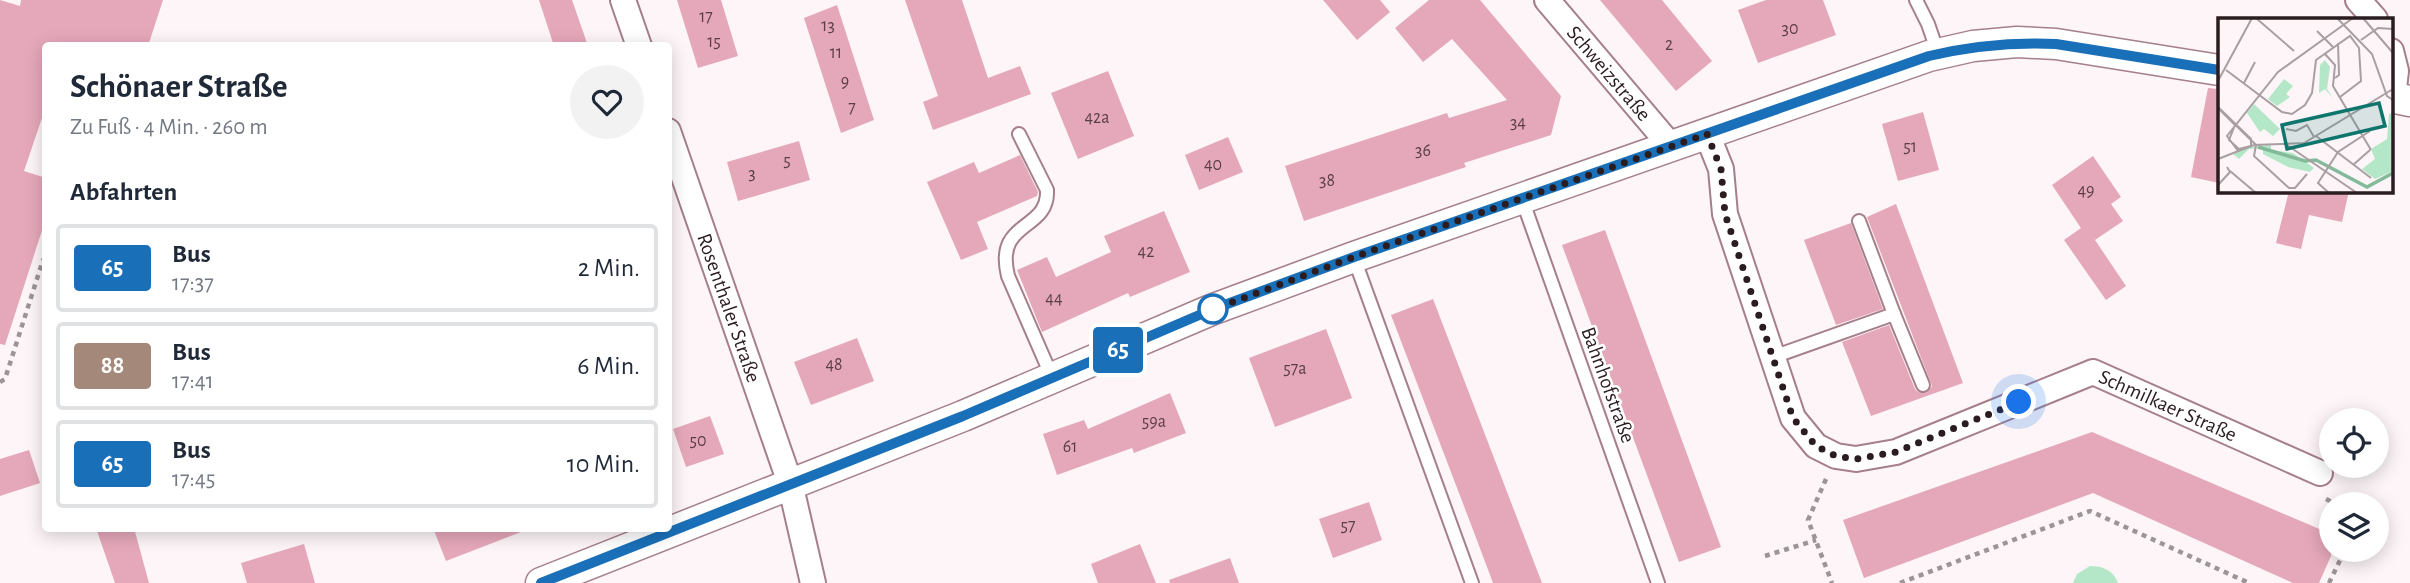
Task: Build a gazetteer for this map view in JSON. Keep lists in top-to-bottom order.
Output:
{
  "streets": {
    "street": ["Schweizstraße", "Rosenthaler Straße", "Schmilkaer Straße"],
    "lane": ["Bahnhofstraße"]
  },
  "lines": ["bus line 65"],
  "house_numbers": [
    "17",
    "13",
    "30",
    "15",
    "2",
    "11",
    "9",
    "7",
    "42a",
    "34",
    "51",
    "36",
    "5",
    "40",
    "3",
    "38",
    "49",
    "42",
    "44",
    "48",
    "57a",
    "59a",
    "50",
    "61",
    "57"
  ],
  "page": {
    "on_map": "65",
    "heading": [
      ["Schönaer Straße", "Zu Fuß · 4 Min. · 260 m"],
      "Abfahrten"
    ],
    "list": [
      {
        "mark": "65",
        "name": "Bus",
        "note": "17:37",
        "value": "2 Min."
      },
      {
        "mark": "88",
        "name": "Bus",
        "note": "17:41",
        "value": "6 Min."
      },
      {
        "mark": "65",
        "name": "Bus",
        "note": "17:45",
        "value": "10 Min."
      }
    ]
  }
}
